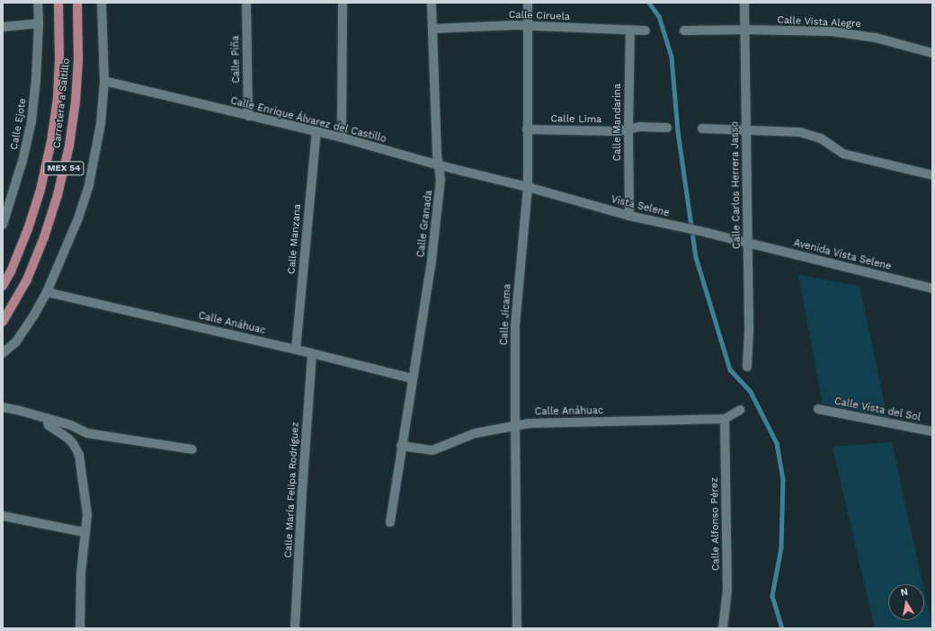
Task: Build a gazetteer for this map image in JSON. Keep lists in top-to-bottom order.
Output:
{
  "streets": {
    "main road": ["Carretera a Saltillo", "MEX 54"],
    "street": [
      "Calle Ciruela",
      "Calle Vista Alegre",
      "Calle Piña",
      "Calle Lima",
      "Calle Enrique Álvarez del Castillo",
      "Calle Mandarina",
      "Calle Ejote",
      "Calle Carlos Herrera Jasso",
      "Vista Selene",
      "Calle Granada",
      "Calle Manzana",
      "Avenida Vista Selene",
      "Calle Jícama",
      "Calle Anáhuac",
      "Calle Vista del Sol",
      "Calle María Felipa Rodríguez",
      "Calle Alfonso Pérez"
    ]
  },
  "crossings": [
    ["Calle Ciruela", "Calle Mandarina"],
    ["Calle Ciruela", "Calle Granada"],
    ["Calle Ciruela", "Calle Jícama"],
    ["Calle Vista Alegre", "Calle Carlos Herrera Jasso"],
    ["Calle Piña", "Calle Enrique Álvarez del Castillo"],
    ["Calle Lima", "Calle Mandarina"],
    ["Calle Lima", "Calle Jícama"],
    ["Calle Enrique Álvarez del Castillo", "Vista Selene"],
    ["Calle Enrique Álvarez del Castillo", "Calle Granada"],
    ["Calle Enrique Álvarez del Castillo", "Calle Manzana"],
    ["Calle Enrique Álvarez del Castillo", "Calle Jícama"],
    ["Calle Mandarina", "Vista Selene"],
    ["Calle Carlos Herrera Jasso", "Vista Selene"],
    ["Calle Carlos Herrera Jasso", "Avenida Vista Selene"],
    ["Vista Selene", "Avenida Vista Selene"],
    ["Vista Selene", "Calle Jícama"],
    ["Calle Granada", "Calle Anáhuac"],
    ["Calle Manzana", "Calle Anáhuac"],
    ["Calle Jícama", "Calle Anáhuac"],
    ["Calle Anáhuac", "Calle María Felipa Rodríguez"],
    ["Calle Anáhuac", "Calle Alfonso Pérez"]
  ],
  "north": "top"
}
